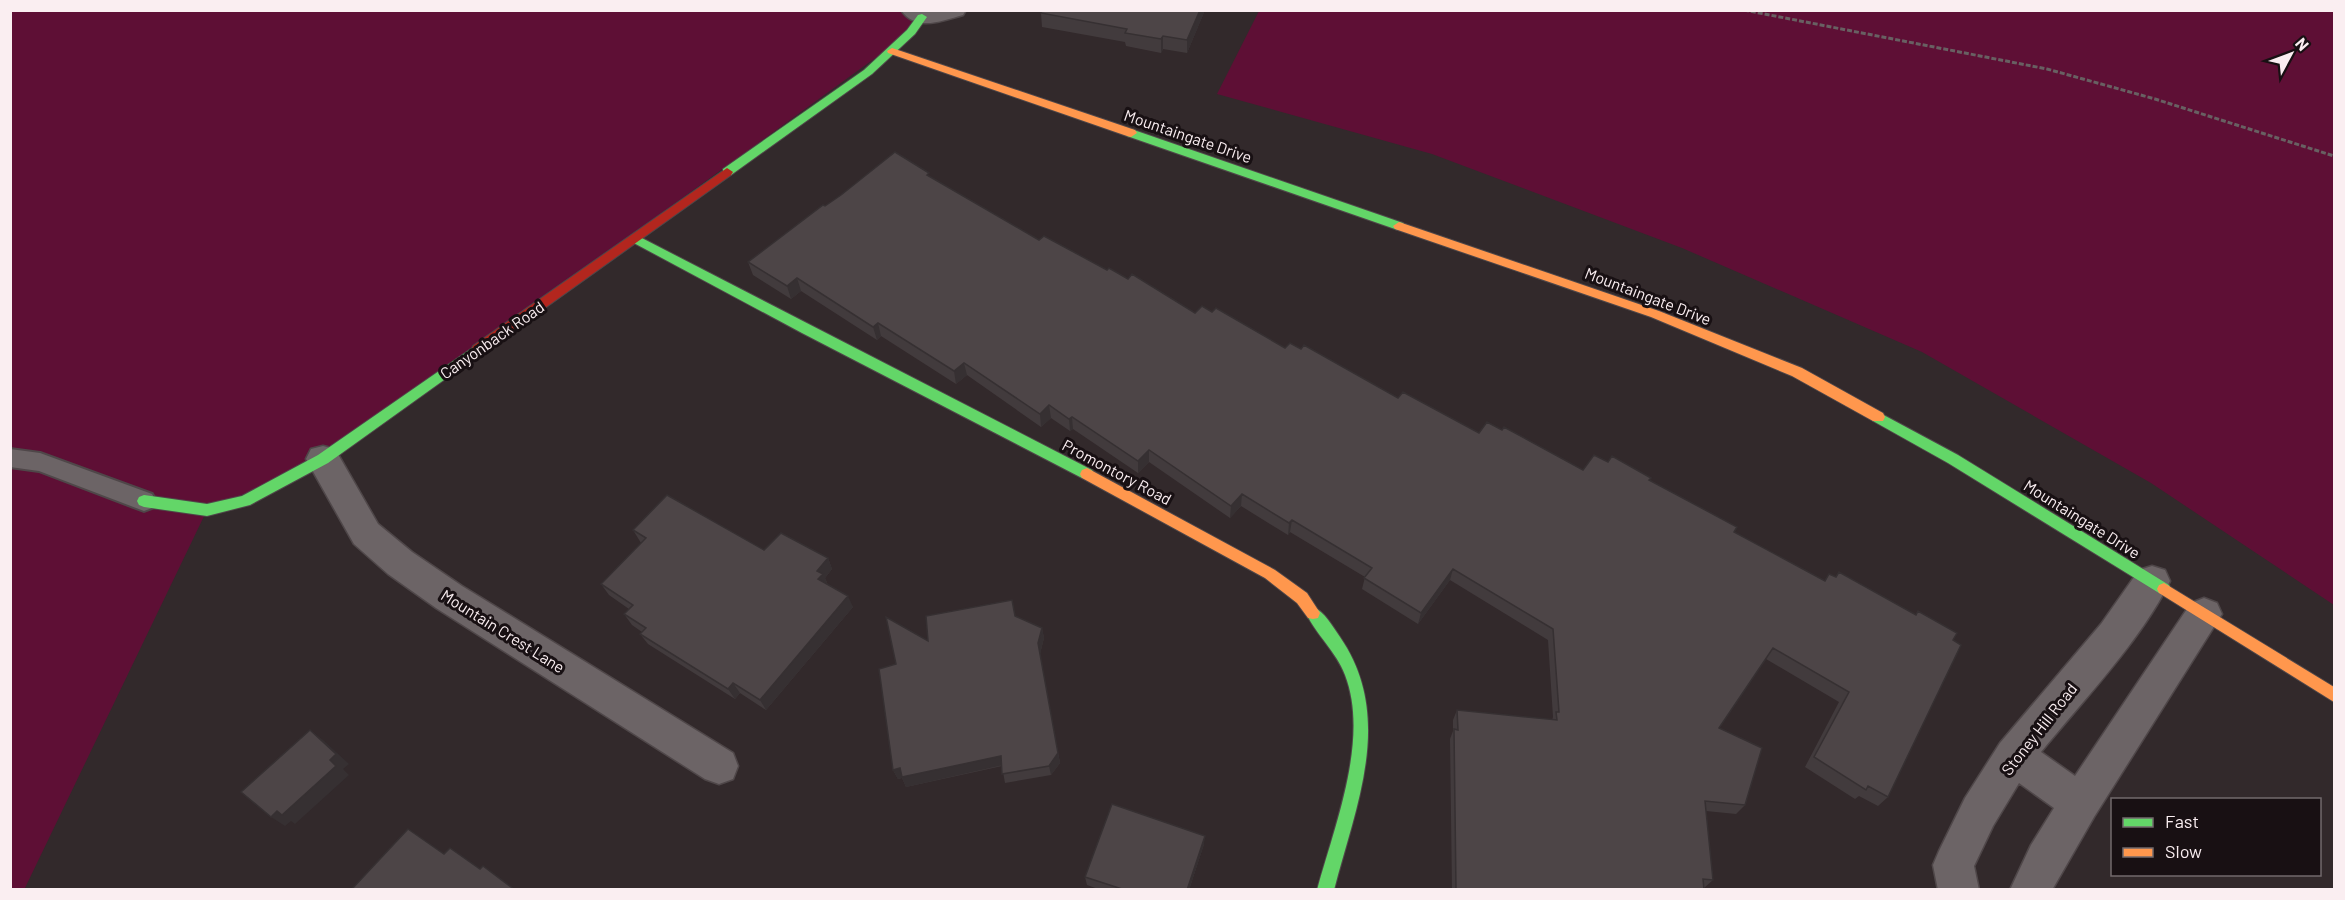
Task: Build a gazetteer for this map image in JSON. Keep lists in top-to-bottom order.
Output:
{
  "streets": {
    "street": [
      "Mountaingate Drive",
      "Canyonback Road",
      "Promontory Road",
      "Mountain Crest Lane",
      "Stoney Hill Road"
    ]
  },
  "crossings": [
    ["Mountaingate Drive", "Canyonback Road"],
    ["Mountaingate Drive", "Stoney Hill Road"],
    ["Canyonback Road", "Promontory Road"],
    ["Canyonback Road", "Mountain Crest Lane"]
  ],
  "legend": ["Fast", "Slow"],
  "north": "top right"
}
